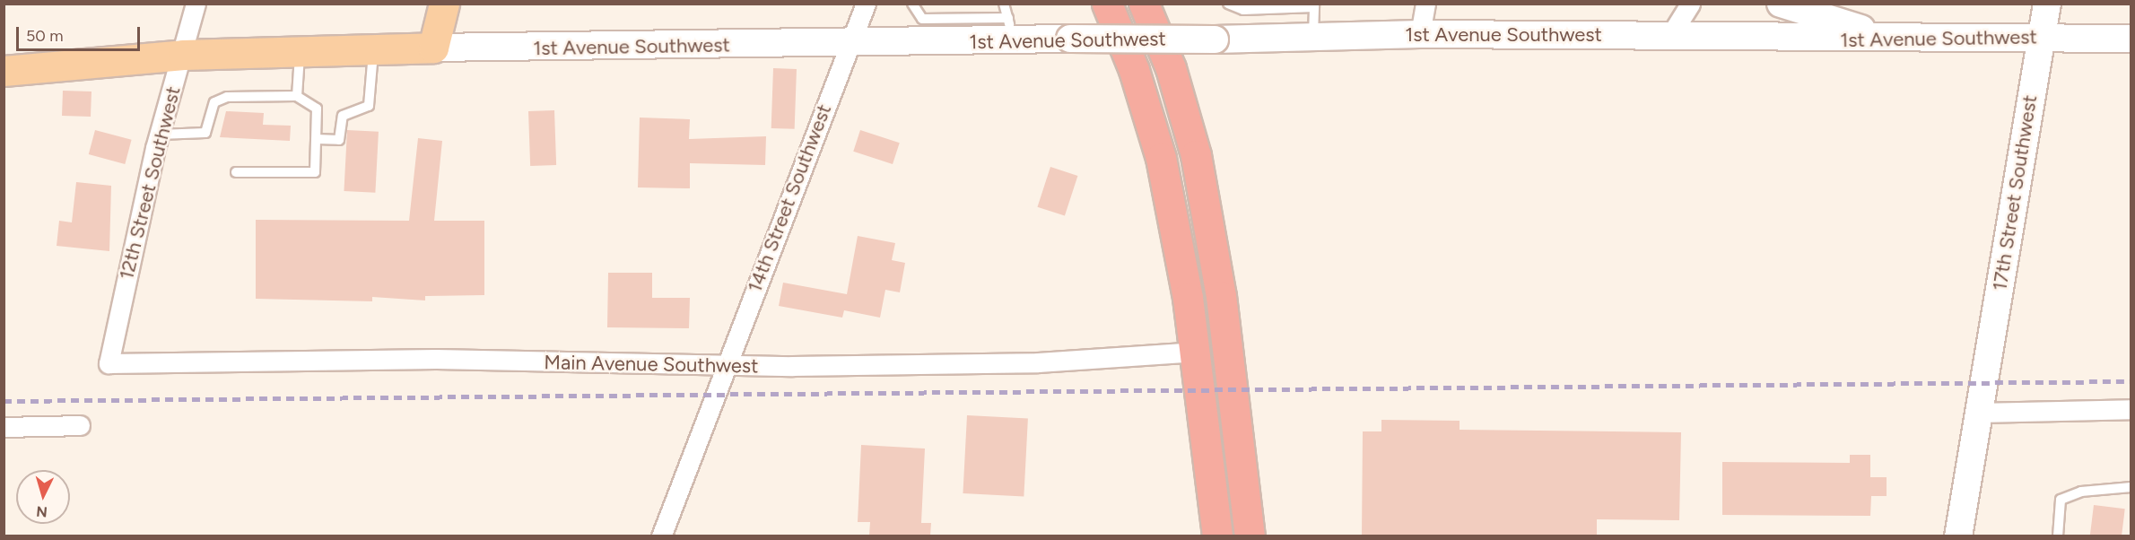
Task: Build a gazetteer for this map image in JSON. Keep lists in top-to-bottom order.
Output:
{
  "streets": {
    "main road": ["1st Avenue Southwest", "17th Street Southwest"],
    "street": ["12th Street Southwest", "14th Street Southwest", "Main Avenue Southwest"]
  },
  "crossings": [
    ["1st Avenue Southwest", "12th Street Southwest"],
    ["1st Avenue Southwest", "17th Street Southwest"],
    ["1st Avenue Southwest", "14th Street Southwest"],
    ["12th Street Southwest", "Main Avenue Southwest"],
    ["14th Street Southwest", "Main Avenue Southwest"]
  ],
  "scale_bar": "50 m",
  "north": "bottom"
}
